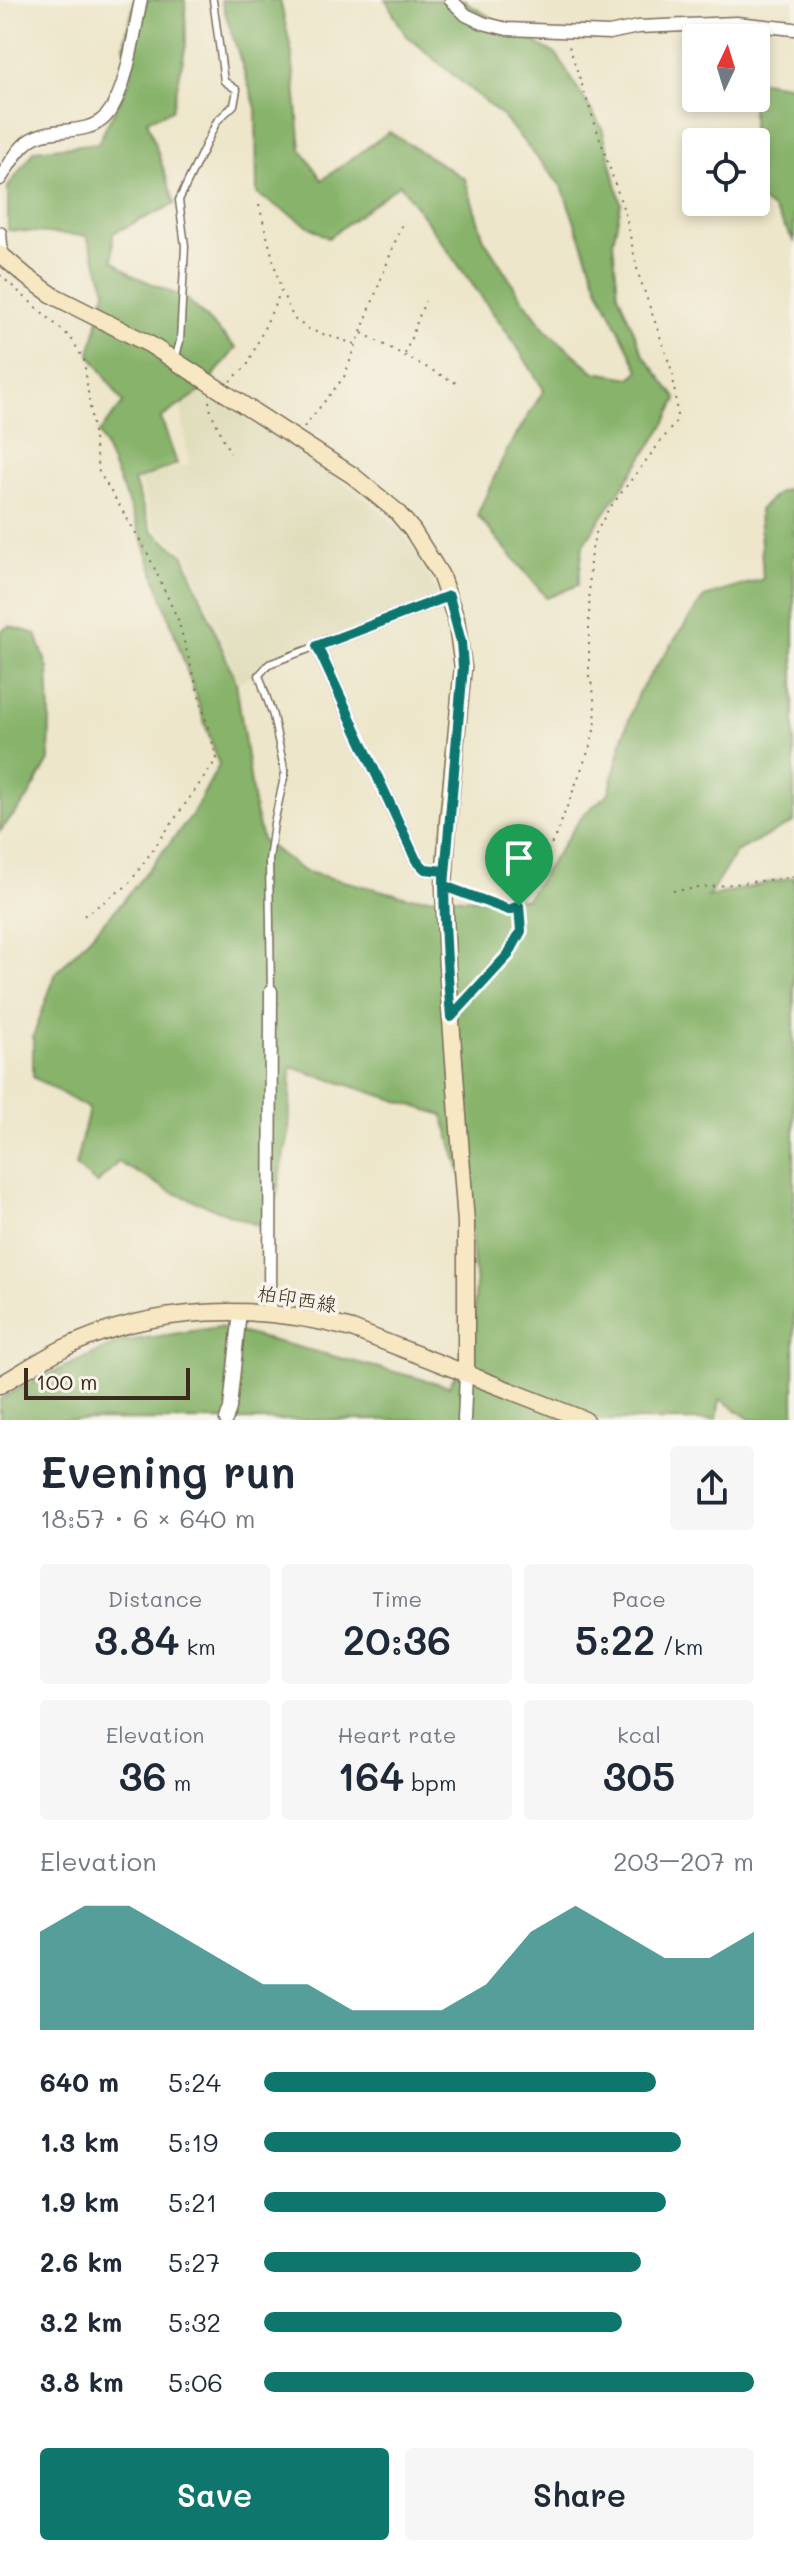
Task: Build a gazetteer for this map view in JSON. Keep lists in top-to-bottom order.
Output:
{
  "streets": {
    "street": ["柏印西線"]
  },
  "scale_bar": "100 m",
  "north": "top",
  "page": {
    "scale": "100 m",
    "heading": ["Evening run", "18:57 · 6 × 640 m"],
    "stats": [
      ["Distance", "3.84 km"],
      ["Time", "20:36"],
      ["Pace", "5:22 /km"],
      ["Elevation", "36 m"],
      ["Heart rate", "164 bpm"],
      ["kcal", "305"]
    ],
    "chart": ["Elevation", "203–207 m"],
    "list": [
      {
        "name": "640 m",
        "note": "5:24"
      },
      {
        "name": "1.3 km",
        "note": "5:19"
      },
      {
        "name": "1.9 km",
        "note": "5:21"
      },
      {
        "name": "2.6 km",
        "note": "5:27"
      },
      {
        "name": "3.2 km",
        "note": "5:32"
      },
      {
        "name": "3.8 km",
        "note": "5:06"
      }
    ],
    "buttons": ["Save", "Share"]
  }
}
